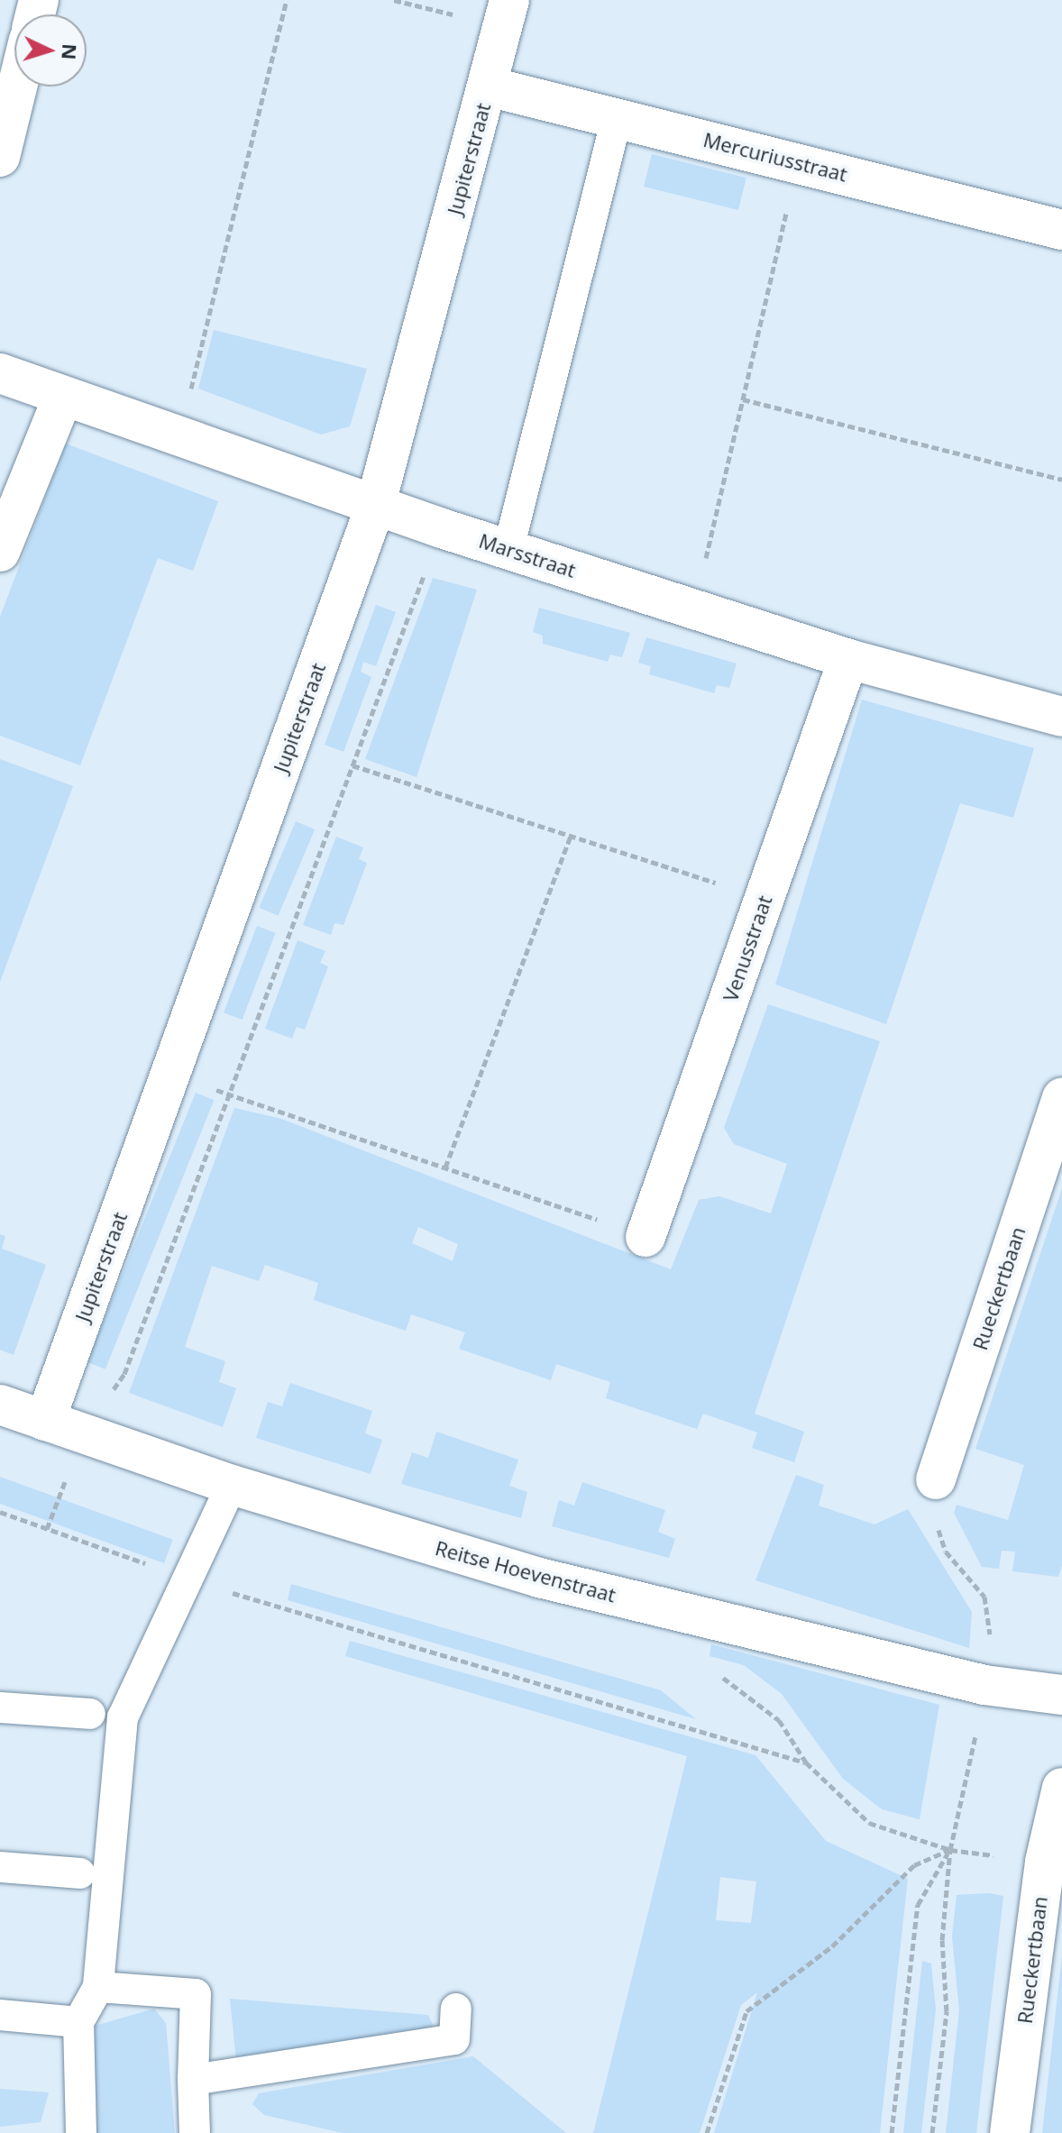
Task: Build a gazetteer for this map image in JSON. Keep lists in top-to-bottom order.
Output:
{
  "streets": {
    "street": [
      "Mercuriusstraat",
      "Jupiterstraat",
      "Marsstraat",
      "Venusstraat",
      "Rueckertbaan",
      "Reitse Hoevenstraat"
    ]
  },
  "crossings": [
    ["Mercuriusstraat", "Jupiterstraat"],
    ["Jupiterstraat", "Marsstraat"],
    ["Jupiterstraat", "Reitse Hoevenstraat"],
    ["Marsstraat", "Venusstraat"]
  ],
  "north": "right"
}
